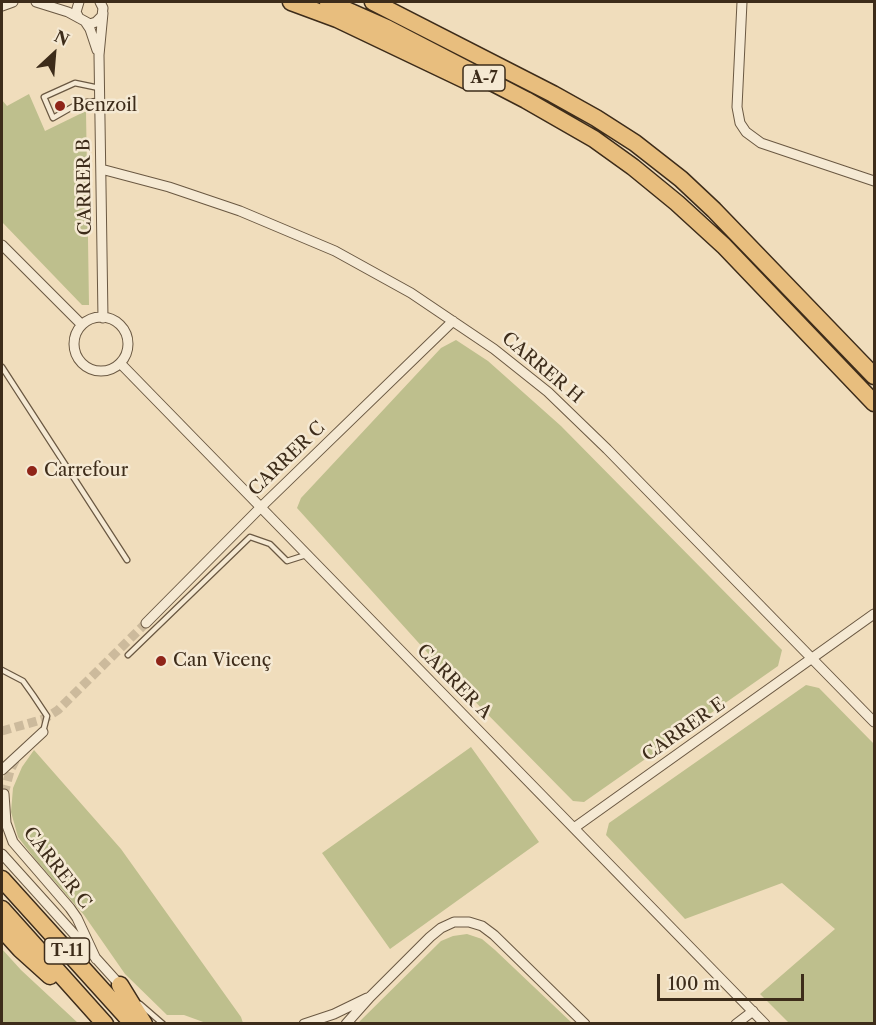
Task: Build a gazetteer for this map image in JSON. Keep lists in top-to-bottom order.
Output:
{
  "streets": {
    "highway": ["A-7", "T-11"],
    "street": [
      "CARRER B",
      "CARRER H",
      "CARRER C",
      "CARRER A",
      "CARRER E"
    ]
  },
  "crossings": [
    ["CARRER B", "CARRER H"],
    ["CARRER B", "CARRER A"],
    ["CARRER H", "CARRER C"],
    ["CARRER H", "CARRER E"],
    ["CARRER C", "CARRER A"],
    ["CARRER A", "CARRER E"]
  ],
  "places": ["Benzoil", "Carrefour", "Can Vicenç"],
  "scale_bar": "100 m",
  "north": "top right"
}
